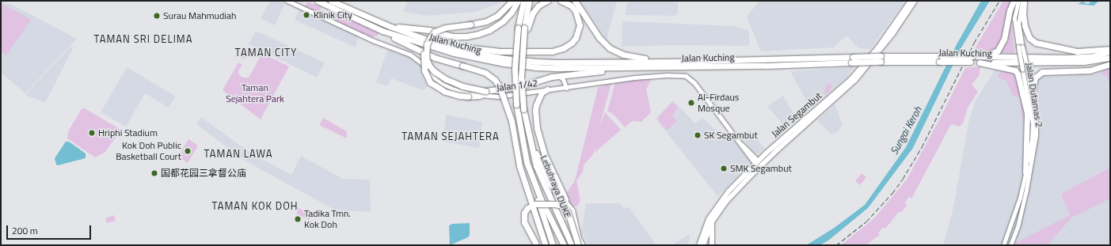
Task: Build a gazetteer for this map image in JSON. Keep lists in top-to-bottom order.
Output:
{
  "streets": {
    "highway": ["Jalan Kuching", "Lebuhraya DUKE"],
    "main road": ["Jalan Segambut"],
    "street": ["Jalan 1/42", "Jalan Dutamas 2"]
  },
  "crossings": [
    ["Jalan 1/42", "Jalan Segambut"]
  ],
  "districts": [
    "TAMAN SRI DELIMA",
    "TAMAN CITY",
    "TAMAN SEJAHTERA",
    "TAMAN LAWA",
    "TAMAN KOK DOH"
  ],
  "water": ["Sungai Keroh"],
  "parks": ["Taman Sejahtera Park"],
  "places": [
    "Klinik City",
    "Surau Mahmudiah",
    "Al-Firdaus Mosque",
    "Hriphi Stadium",
    "SK Segambut",
    "Kok Doh Public Basketball Court",
    "SMK Segambut",
    "国都花园三拿督公庙",
    "Tadika Tmn. Kok Doh"
  ],
  "scale_bar": "200 m"
}
